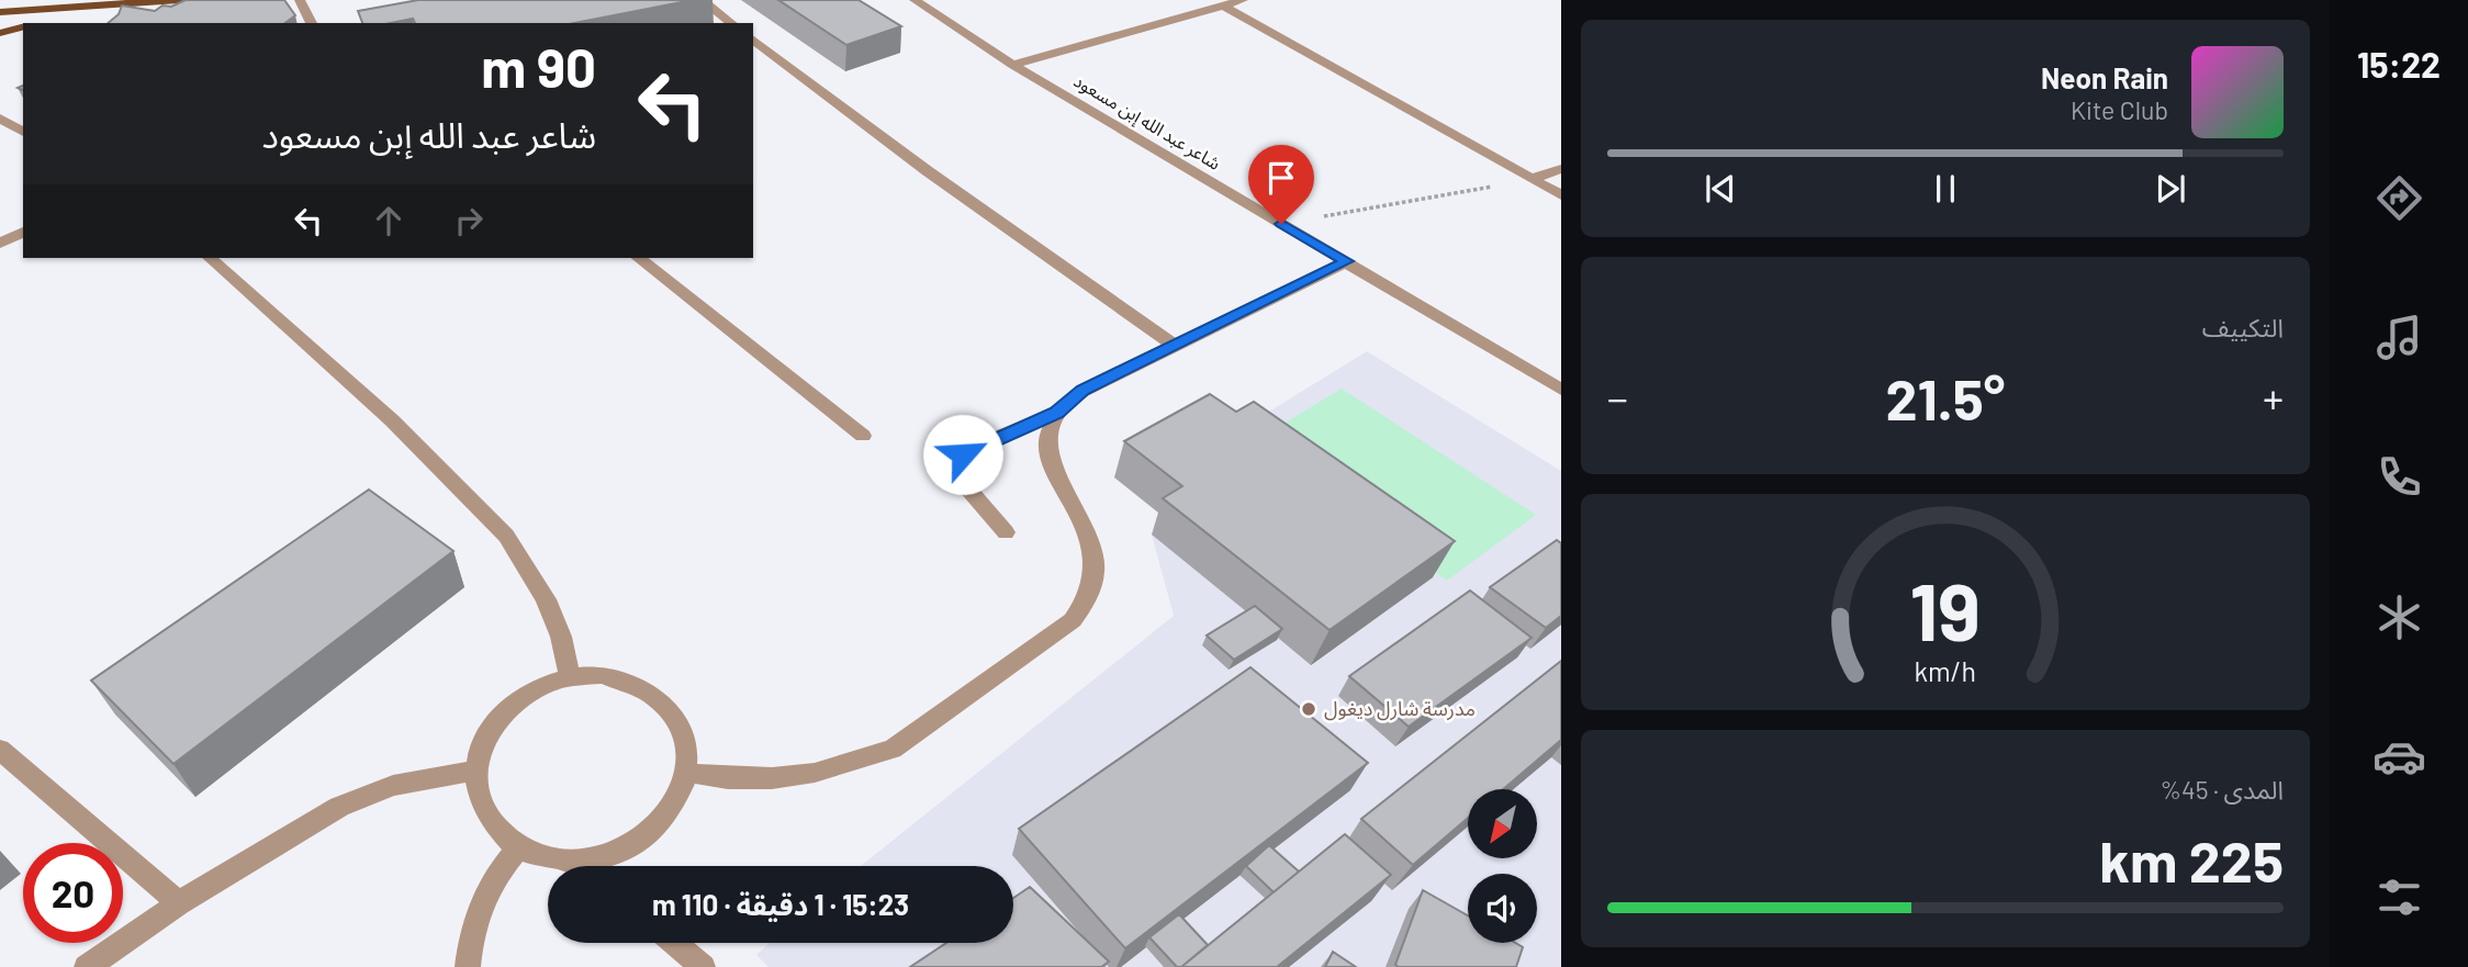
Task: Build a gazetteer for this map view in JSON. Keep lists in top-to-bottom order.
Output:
{
  "streets": {
    "street": ["شاعر عبد الله إبن مسعود"]
  },
  "places": ["مدرسة شارل ديغول"],
  "north": "bottom left",
  "page": {
    "tabs": "15:22",
    "turn": ["90 m", "شاعر عبد الله إبن مسعود"],
    "song": ["Neon Rain", "Kite Club"],
    "tile": [
      "التكييف",
      ["المدى · 45%", "225 km"]
    ],
    "heat": ["−", "21.5°", "+"],
    "limit": "20",
    "trip": "15:23 · 1 دقيقة · 110 m",
    "gauge": ["19", "km/h"]
  }
}
